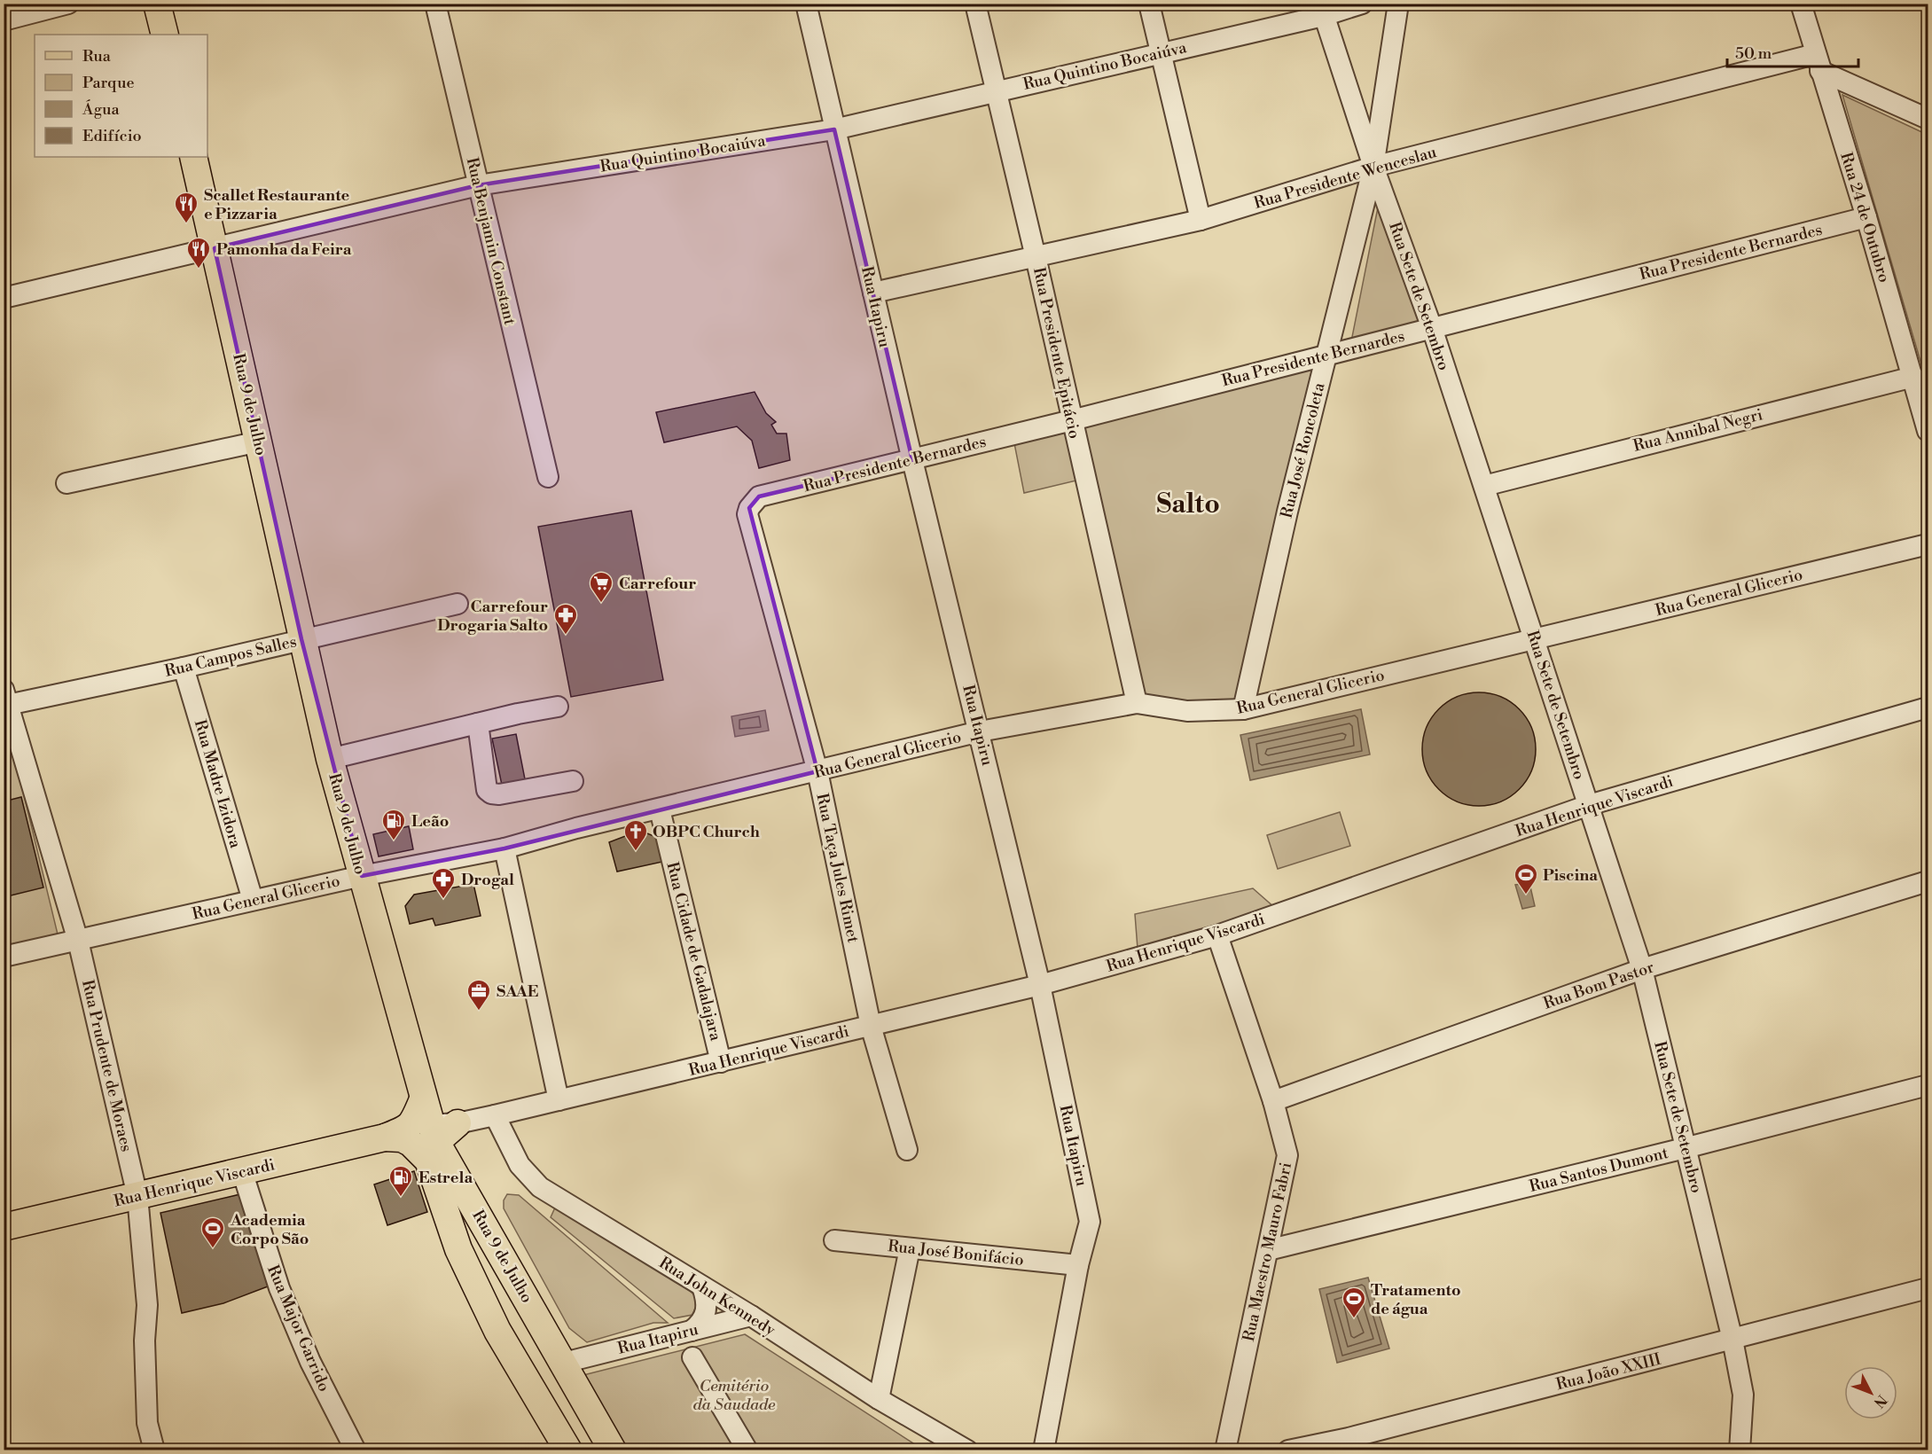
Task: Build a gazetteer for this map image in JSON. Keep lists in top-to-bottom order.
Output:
{
  "streets": {
    "main road": ["Rua 9 de Julho", "Rua Henrique Viscardi"],
    "street": [
      "Rua Quintino Bocaiúva",
      "Rua Presidente Wenceslau",
      "Rua 24 de Outubro",
      "Rua Benjamin Constant",
      "Rua Presidente Bernardes",
      "Rua Sete de Setembro",
      "Rua Itapiru",
      "Rua Presidente Epitácio",
      "Rua Annibal Negri",
      "Rua José Roncoleta",
      "Rua General Glicerio",
      "Rua Campos Salles",
      "Rua Madre Izidora",
      "Rua Taça Jules Rimet",
      "Rua Cidade de Gadalajara",
      "Rua Bom Pastor",
      "Rua Prudente de Moraes",
      "Rua Santos Dumont",
      "Rua Maestro Mauro Fabri",
      "Rua José Bonifácio",
      "Rua John Kennedy",
      "Rua Major Garrido",
      "Rua João XXIII"
    ]
  },
  "crossings": [
    ["Rua Quintino Bocaiúva", "Rua Benjamin Constant"],
    ["Rua Quintino Bocaiúva", "Rua Sete de Setembro"],
    ["Rua Quintino Bocaiúva", "Rua Itapiru"],
    ["Rua Quintino Bocaiúva", "Rua Presidente Epitácio"],
    ["Rua Quintino Bocaiúva", "Rua 9 de Julho"],
    ["Rua Presidente Wenceslau", "Rua 24 de Outubro"],
    ["Rua Presidente Wenceslau", "Rua Sete de Setembro"],
    ["Rua Presidente Wenceslau", "Rua Itapiru"],
    ["Rua Presidente Wenceslau", "Rua Presidente Epitácio"],
    ["Rua Presidente Wenceslau", "Rua José Roncoleta"],
    ["Rua 24 de Outubro", "Rua Presidente Bernardes"],
    ["Rua 24 de Outubro", "Rua Annibal Negri"],
    ["Rua Presidente Bernardes", "Rua Sete de Setembro"],
    ["Rua Presidente Bernardes", "Rua Itapiru"],
    ["Rua Presidente Bernardes", "Rua Presidente Epitácio"],
    ["Rua Presidente Bernardes", "Rua José Roncoleta"],
    ["Rua Presidente Bernardes", "Rua Taça Jules Rimet"],
    ["Rua Sete de Setembro", "Rua Annibal Negri"],
    ["Rua Sete de Setembro", "Rua José Roncoleta"],
    ["Rua Sete de Setembro", "Rua General Glicerio"],
    ["Rua Sete de Setembro", "Rua Henrique Viscardi"],
    ["Rua Sete de Setembro", "Rua Bom Pastor"],
    ["Rua Sete de Setembro", "Rua Santos Dumont"],
    ["Rua Sete de Setembro", "Rua João XXIII"],
    ["Rua Itapiru", "Rua 9 de Julho"],
    ["Rua Itapiru", "Rua General Glicerio"],
    ["Rua Itapiru", "Rua Henrique Viscardi"],
    ["Rua Itapiru", "Rua José Bonifácio"],
    ["Rua Itapiru", "Rua John Kennedy"],
    ["Rua Presidente Epitácio", "Rua General Glicerio"],
    ["Rua 9 de Julho", "Rua General Glicerio"],
    ["Rua 9 de Julho", "Rua Campos Salles"],
    ["Rua 9 de Julho", "Rua Henrique Viscardi"],
    ["Rua José Roncoleta", "Rua General Glicerio"],
    ["Rua General Glicerio", "Rua Madre Izidora"],
    ["Rua General Glicerio", "Rua Taça Jules Rimet"],
    ["Rua General Glicerio", "Rua Cidade de Gadalajara"],
    ["Rua General Glicerio", "Rua Prudente de Moraes"],
    ["Rua Campos Salles", "Rua Madre Izidora"],
    ["Rua Campos Salles", "Rua Prudente de Moraes"],
    ["Rua Henrique Viscardi", "Rua Taça Jules Rimet"],
    ["Rua Henrique Viscardi", "Rua Cidade de Gadalajara"],
    ["Rua Henrique Viscardi", "Rua Prudente de Moraes"],
    ["Rua Henrique Viscardi", "Rua Maestro Mauro Fabri"],
    ["Rua Henrique Viscardi", "Rua John Kennedy"],
    ["Rua Henrique Viscardi", "Rua Major Garrido"],
    ["Rua Bom Pastor", "Rua Maestro Mauro Fabri"],
    ["Rua Santos Dumont", "Rua Maestro Mauro Fabri"]
  ],
  "districts": ["Salto"],
  "parks": ["Cemitério da Saudade"],
  "places": {
    "restaurant": ["Scallet Restaurante e Pizzaria", "Pamonha da Feira"],
    "supermarket": ["Carrefour"],
    "pharmacy": ["Carrefour Drogaria Salto", "Drogal"],
    "fuel station": ["Leão", "Estrela"],
    "church": ["OBPC Church"],
    "sports": ["Piscina", "Academia Corpo São", "Tratamento de água"],
    "office": ["SAAE"]
  },
  "legend": [
    "Rua",
    "Parque",
    "Água",
    "Edifício"
  ],
  "scale_bar": "50 m",
  "north": "bottom right"
}
